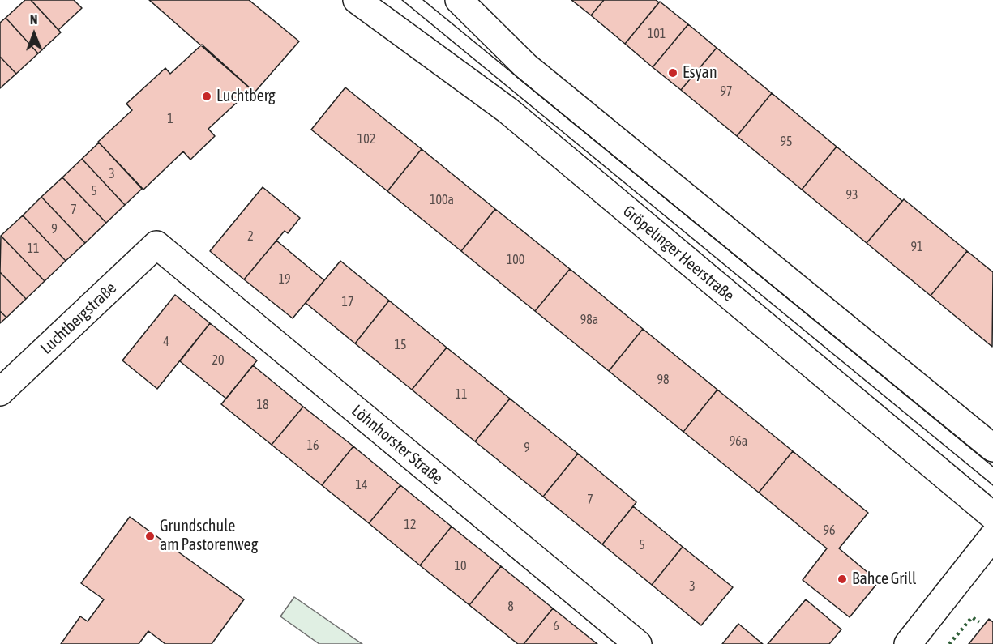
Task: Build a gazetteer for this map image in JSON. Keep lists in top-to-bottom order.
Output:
{
  "streets": {
    "main road": ["Gröpelinger Heerstraße", "Luchtbergstraße", "Löhnhorster Straße"]
  },
  "crossings": [
    ["Luchtbergstraße", "Löhnhorster Straße"]
  ],
  "places": [
    "Esyan",
    "Luchtberg",
    "Grundschule am Pastorenweg",
    "Bahce Grill"
  ],
  "house_numbers": [
    "101",
    "97",
    "1",
    "102",
    "95",
    "3",
    "5",
    "93",
    "100a",
    "7",
    "9",
    "2",
    "91",
    "11",
    "100",
    "19",
    "17",
    "98a",
    "4",
    "15",
    "20",
    "98",
    "11",
    "18",
    "96a",
    "16",
    "9",
    "14",
    "7",
    "12",
    "96",
    "5",
    "10",
    "3",
    "8",
    "6"
  ],
  "north": "top"
}
